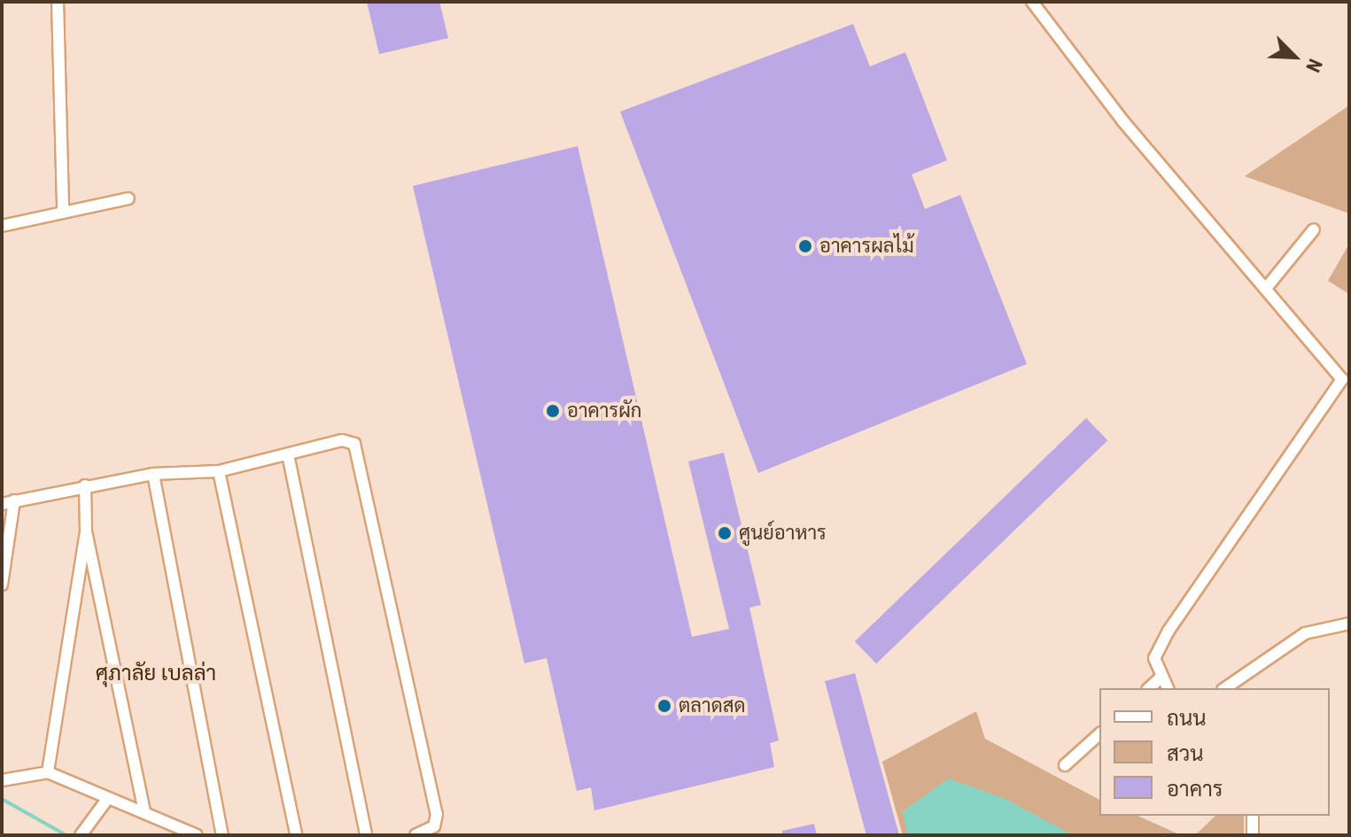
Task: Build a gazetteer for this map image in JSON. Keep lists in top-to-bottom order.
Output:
{
  "districts": ["ศุภาลัย เบลล่า"],
  "places": [
    "อาคารผลไม้",
    "อาคารผัก",
    "ศูนย์อาหาร",
    "ตลาดสด"
  ],
  "legend": ["ถนน", "สวน", "อาคาร"],
  "north": "bottom right"
}
